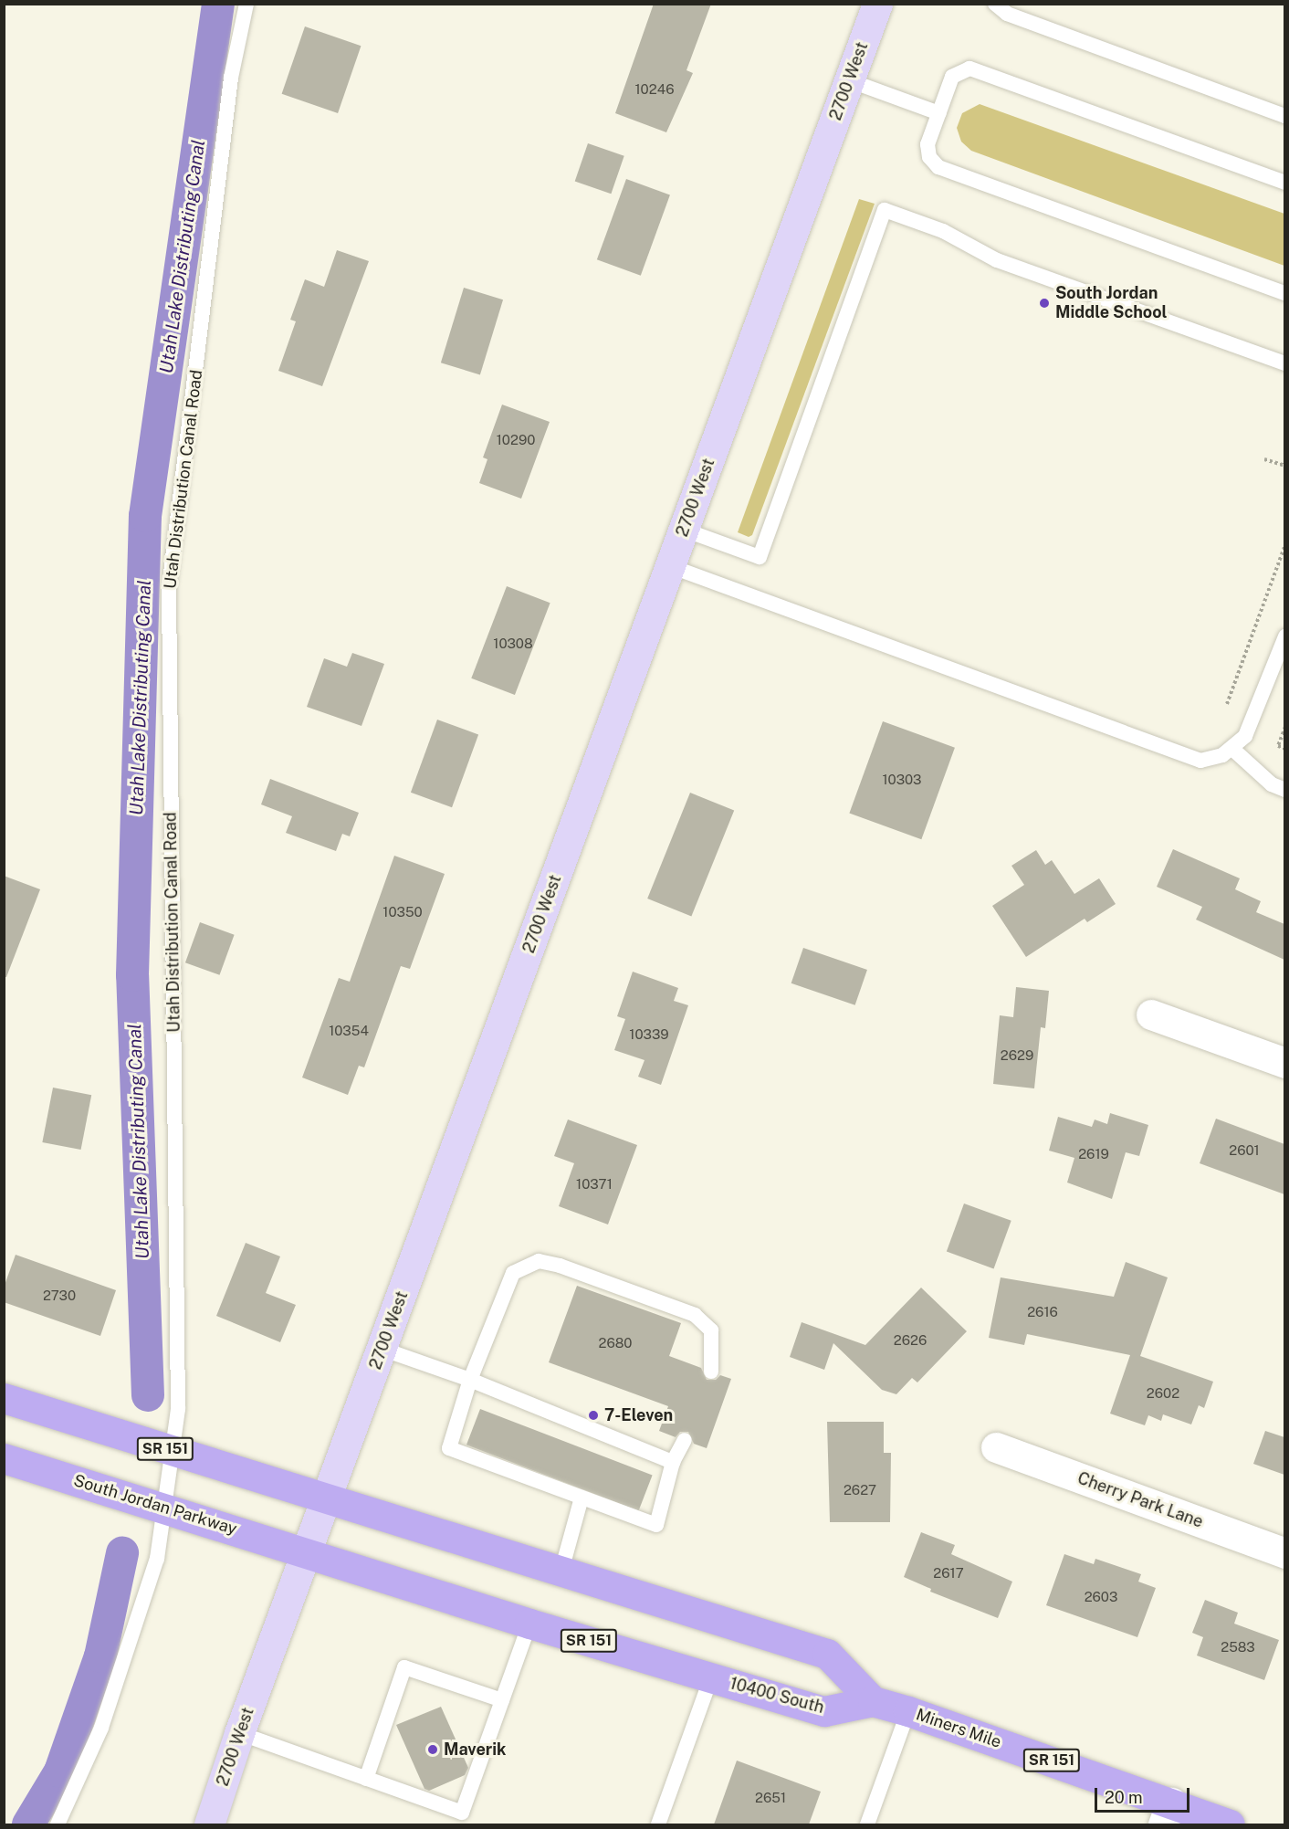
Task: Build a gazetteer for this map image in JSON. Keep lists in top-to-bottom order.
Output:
{
  "streets": {
    "main road": [
      "2700 West",
      "SR 151",
      "South Jordan Parkway",
      "10400 South",
      "Miners Mile"
    ],
    "street": ["Cherry Park Lane"],
    "lane": ["Utah Distribution Canal Road"]
  },
  "crossings": [
    ["2700 West", "SR 151"],
    ["2700 West", "South Jordan Parkway"],
    ["2700 West", "10400 South"],
    ["Utah Distribution Canal Road", "SR 151"],
    ["Utah Distribution Canal Road", "South Jordan Parkway"],
    ["SR 151", "10400 South"],
    ["SR 151", "Miners Mile"],
    ["South Jordan Parkway", "10400 South"],
    ["10400 South", "Miners Mile"]
  ],
  "water": ["Utah Lake Distributing Canal"],
  "places": ["South Jordan Middle School", "7-Eleven", "Maverik"],
  "house_numbers": [
    "10246",
    "10290",
    "10308",
    "10303",
    "10350",
    "10354",
    "10339",
    "2629",
    "2601",
    "2619",
    "10371",
    "2730",
    "2616",
    "2626",
    "2680",
    "2602",
    "2627",
    "2617",
    "2603",
    "2583",
    "2651"
  ],
  "scale_bar": "20 m"
}
